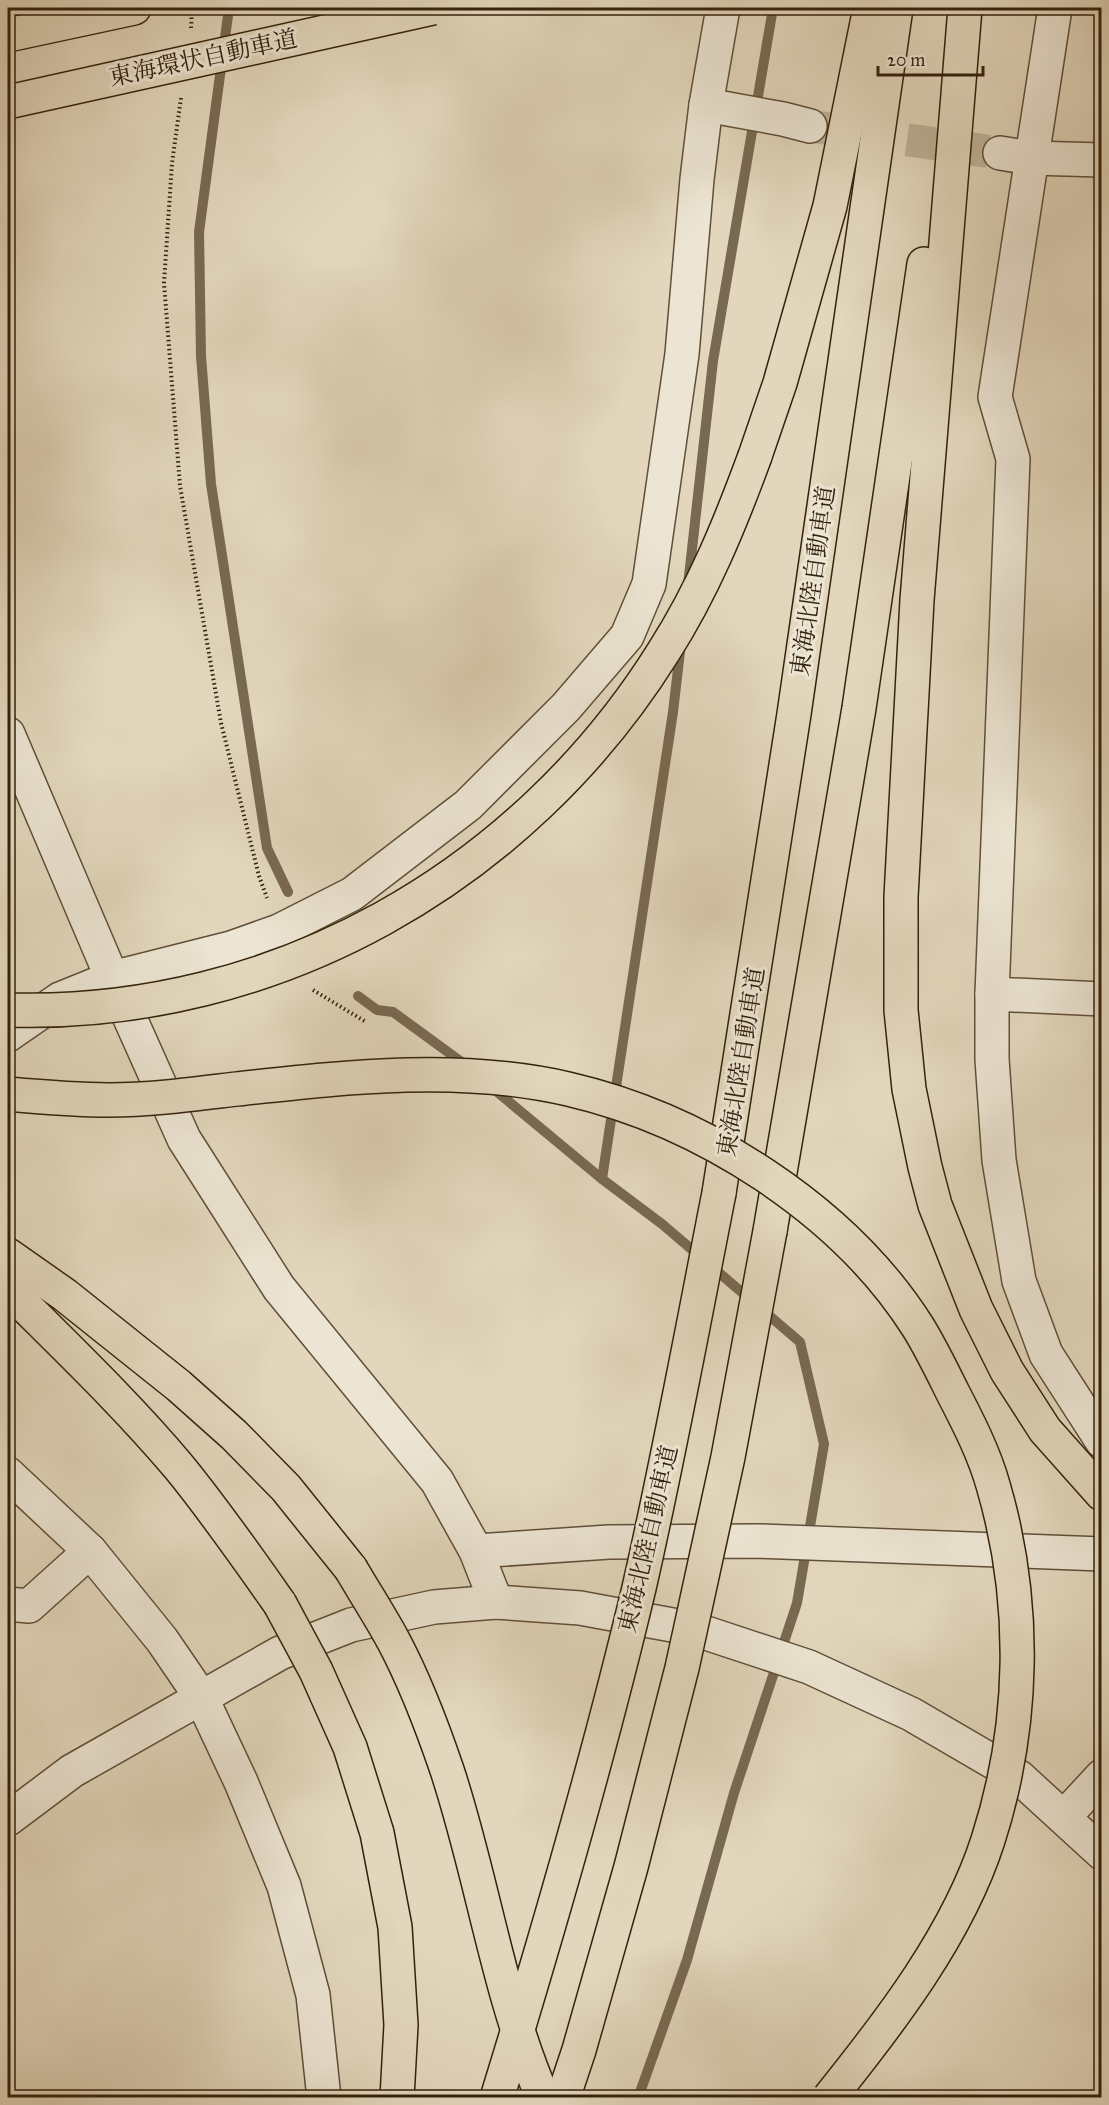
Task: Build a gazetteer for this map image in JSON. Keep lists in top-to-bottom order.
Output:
{
  "streets": {
    "highway": ["東海環状自動車道", "東海北陸自動車道"]
  },
  "scale_bar": "20 m"
}
